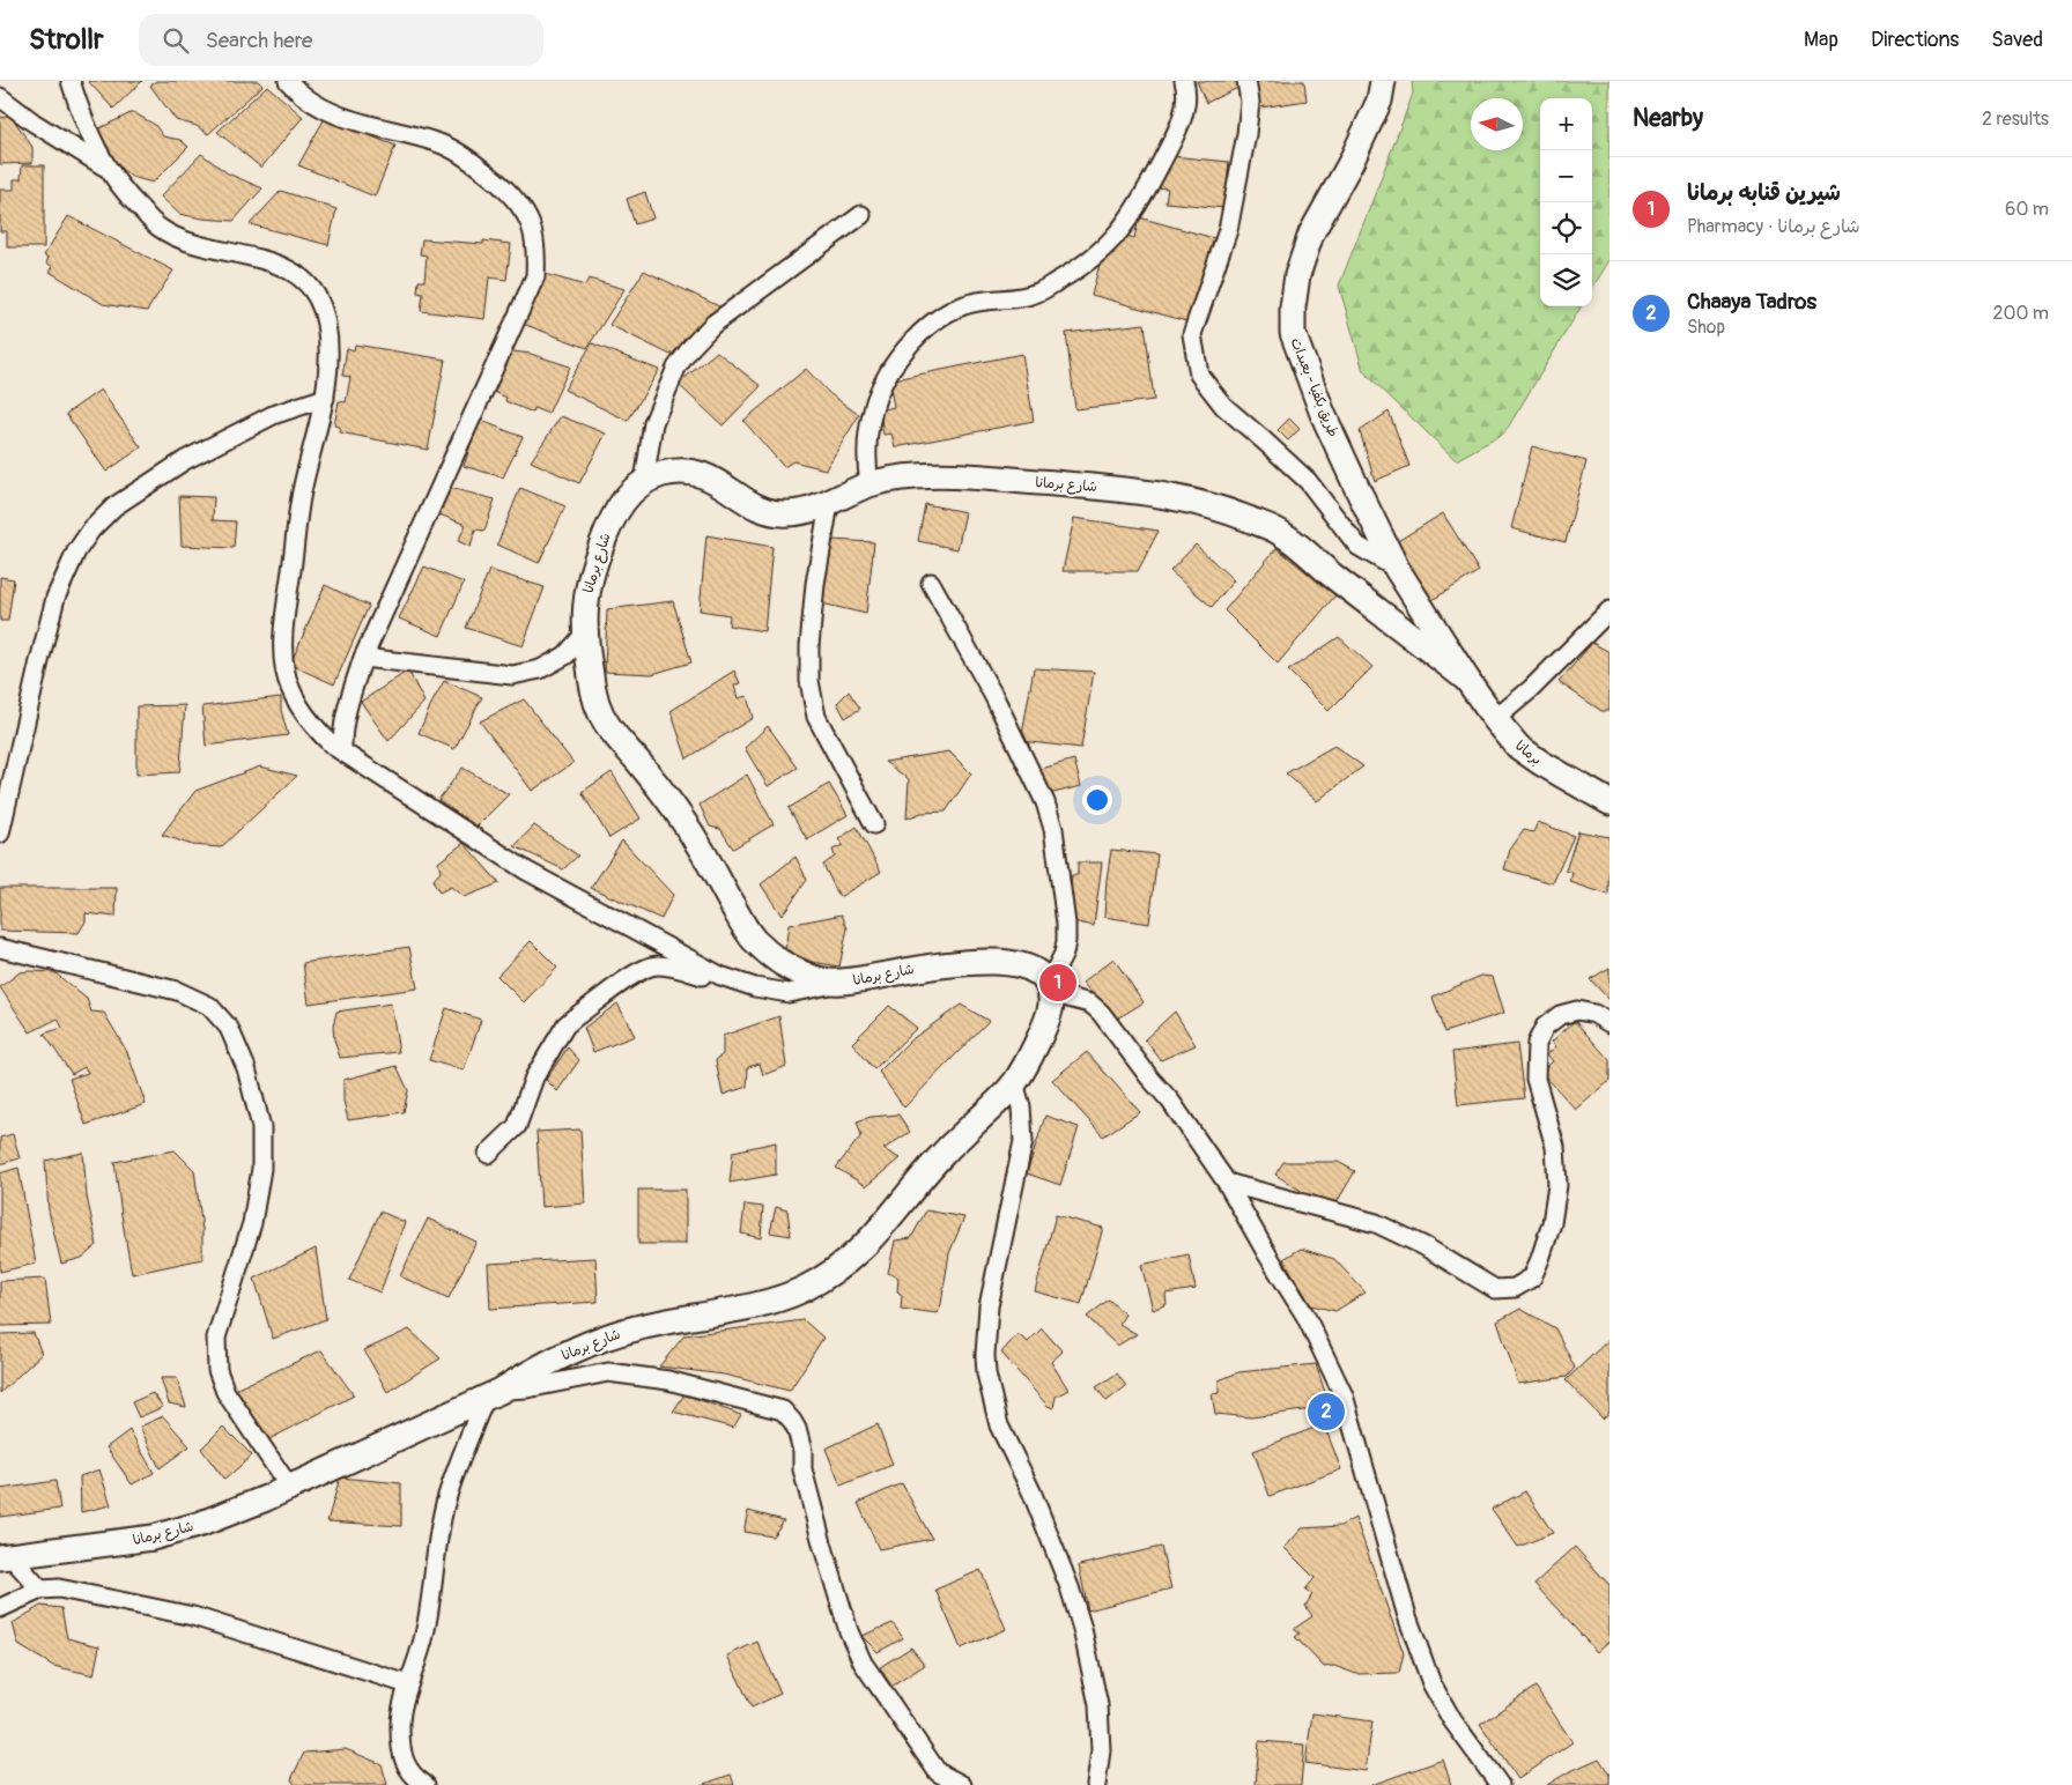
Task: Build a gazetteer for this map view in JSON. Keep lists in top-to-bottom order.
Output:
{
  "streets": {
    "street": ["طريق بكفيا - بعبدات", "شارع برمانا", "برمانا"]
  },
  "crossings": [
    ["طريق بكفيا - بعبدات", "شارع برمانا"],
    ["طريق بكفيا - بعبدات", "برمانا"],
    ["شارع برمانا", "برمانا"]
  ],
  "north": "left",
  "page": {
    "header": "Strollr",
    "search": "Search here",
    "nav": ["Map", "Directions", "Saved"],
    "heading": ["Nearby", "2 results"],
    "map_buttons": ["+", "−"],
    "list": [
      {
        "mark": "1",
        "name": "شيرين قنابه برمانا",
        "note": "Pharmacy · شارع برمانا",
        "value": "60 m"
      },
      {
        "mark": "2",
        "name": "Chaaya Tadros",
        "note": "Shop",
        "value": "200 m"
      }
    ],
    "pins": ["1", "2"]
  }
}
